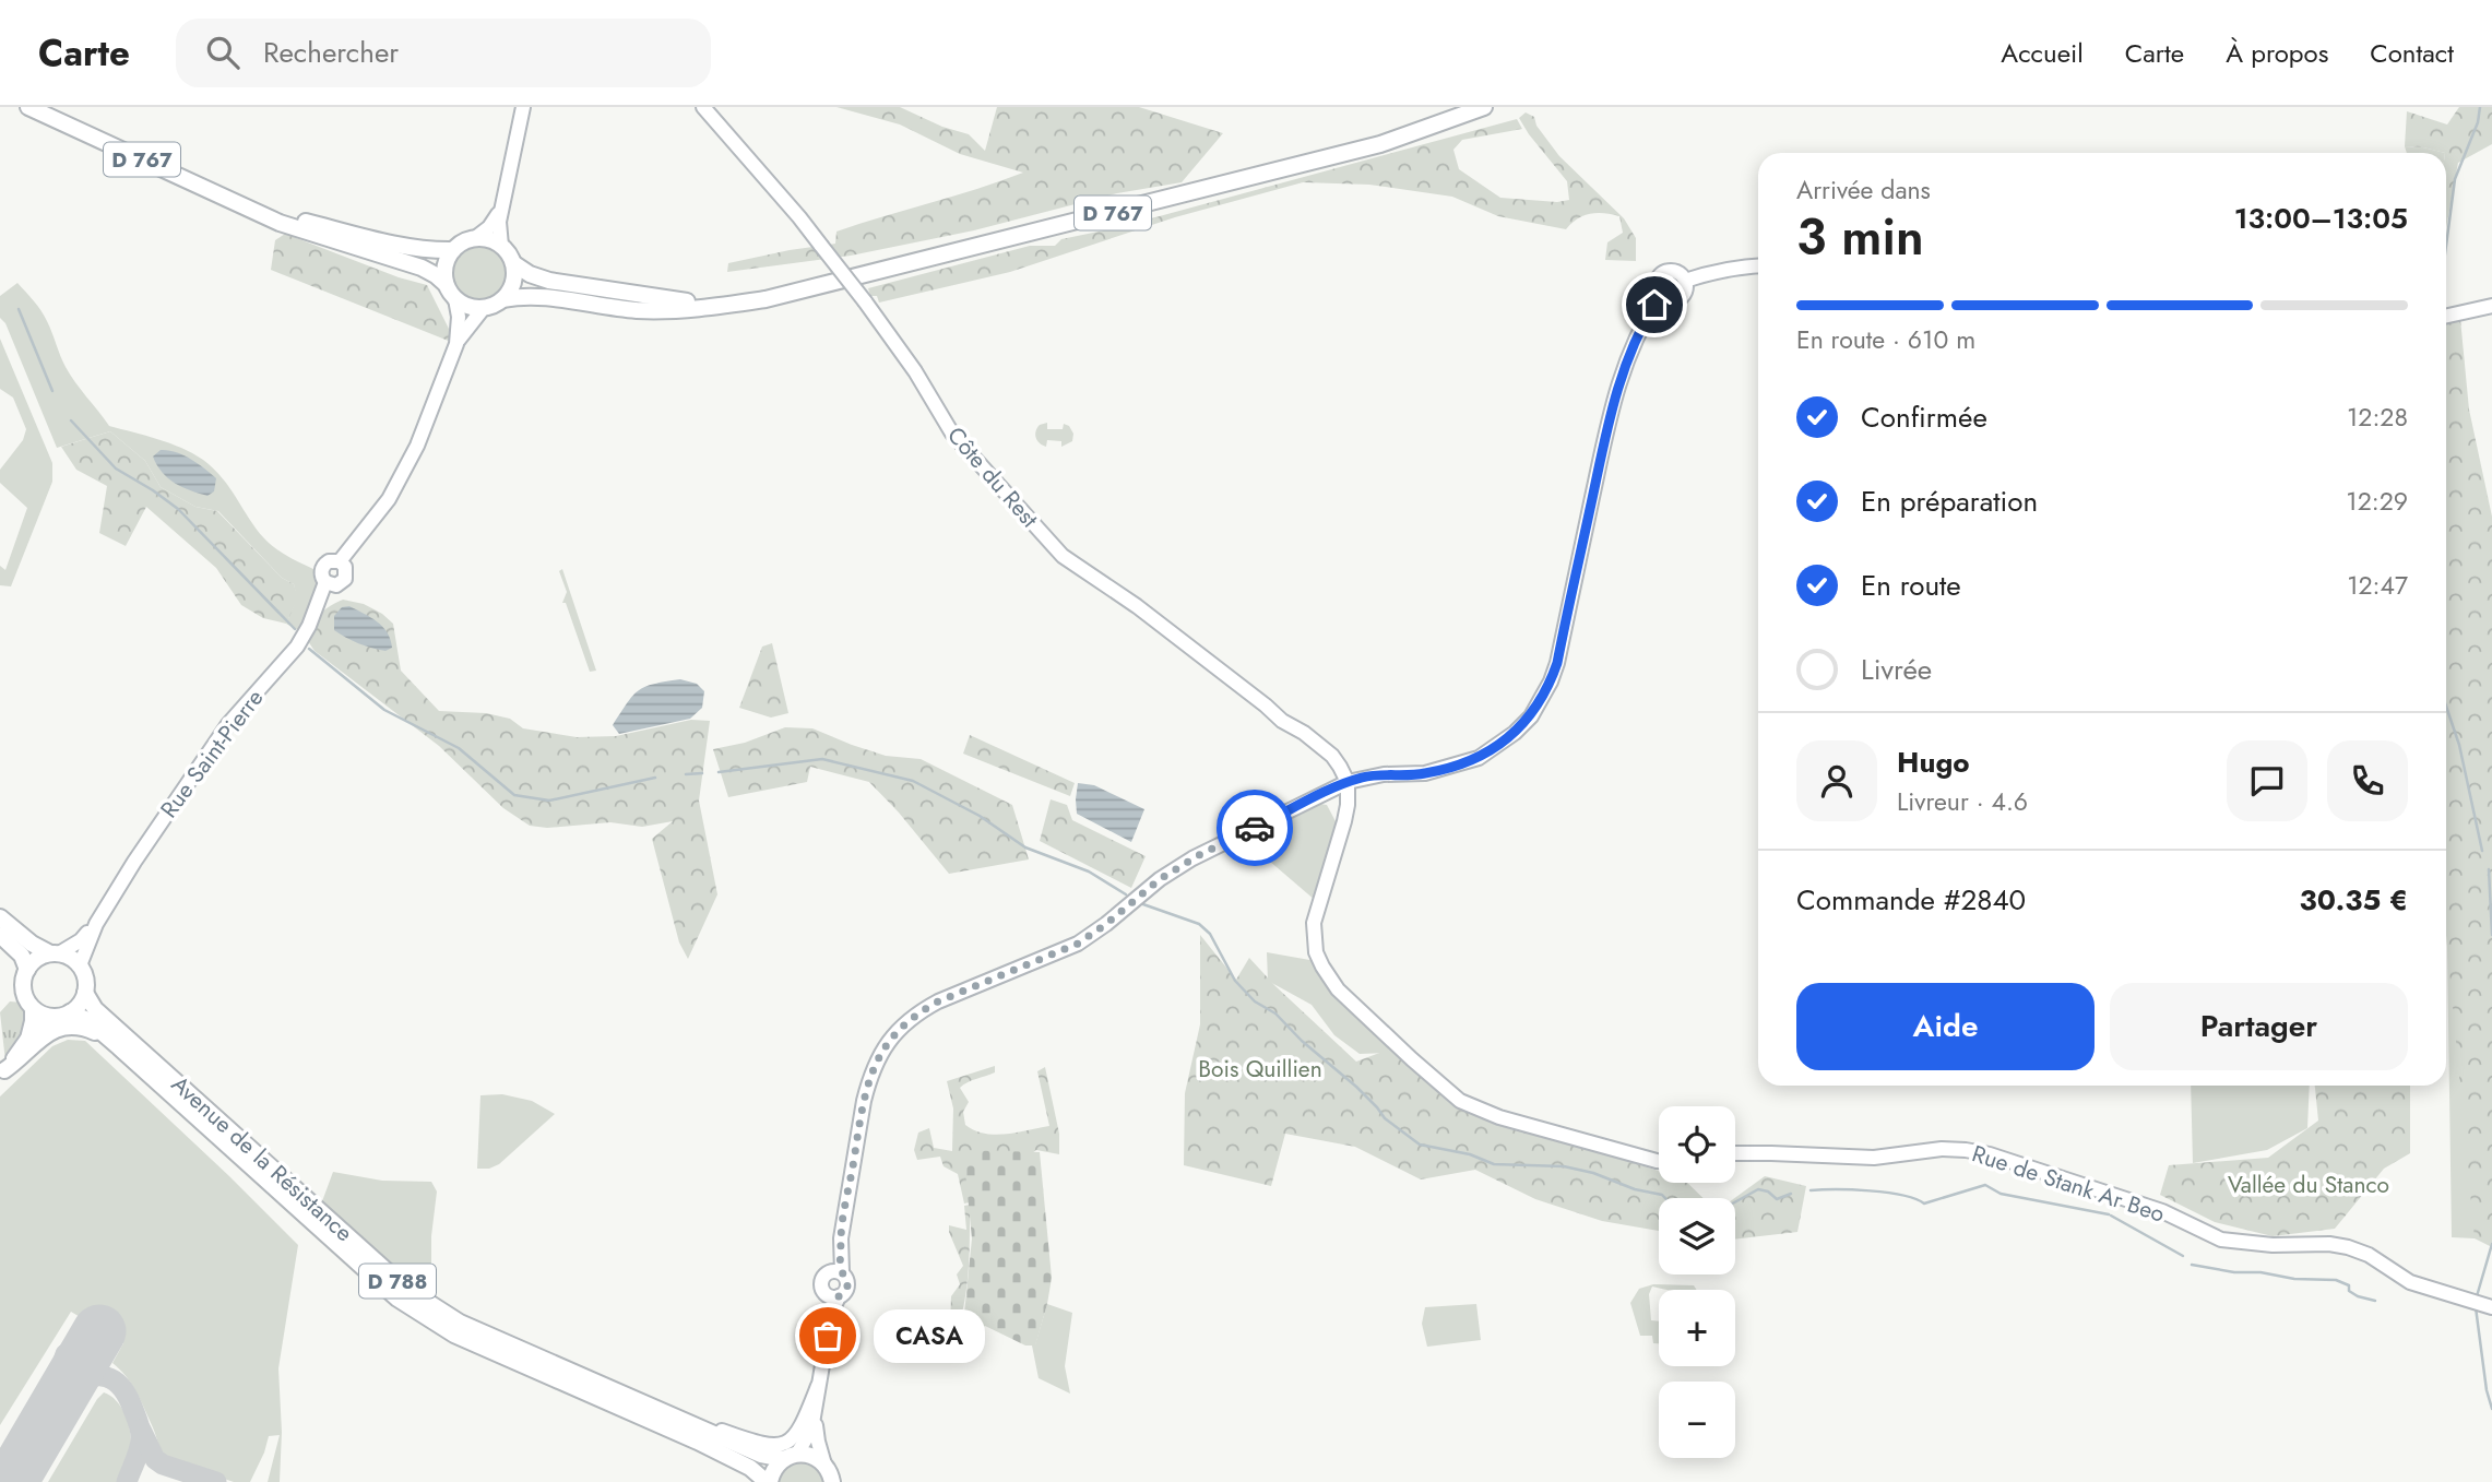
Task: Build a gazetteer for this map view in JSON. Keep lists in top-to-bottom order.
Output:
{
  "streets": {
    "main road": [
      "D 767",
      "Côte du Rest",
      "Rue Saint-Pierre",
      "Avenue de la Résistance",
      "Rue de Stank Ar Beo",
      "D 788"
    ]
  },
  "crossings": [
    ["Rue Saint-Pierre", "Avenue de la Résistance"]
  ],
  "parks": ["Bois Quillien", "Vallée du Stanco"],
  "places": ["CASA"],
  "page": {
    "header": "Carte",
    "search": "Rechercher",
    "nav": [
      "Accueil",
      "Carte",
      "À propos",
      "Contact"
    ],
    "heading": ["3 min", "Arrivée dans", "13:00–13:05"],
    "panel": [
      "Hugo",
      "Livreur · 4.6",
      "Commande #2840",
      "30.35 €"
    ],
    "bar": "En route · 610 m",
    "list": [
      ["Confirmée", "12:28"],
      ["En préparation", "12:29"],
      ["En route", "12:47"],
      "Livrée"
    ],
    "buttons": ["Aide", "Partager"],
    "map_buttons": ["+", "−"],
    "bubble": "CASA"
  }
}
